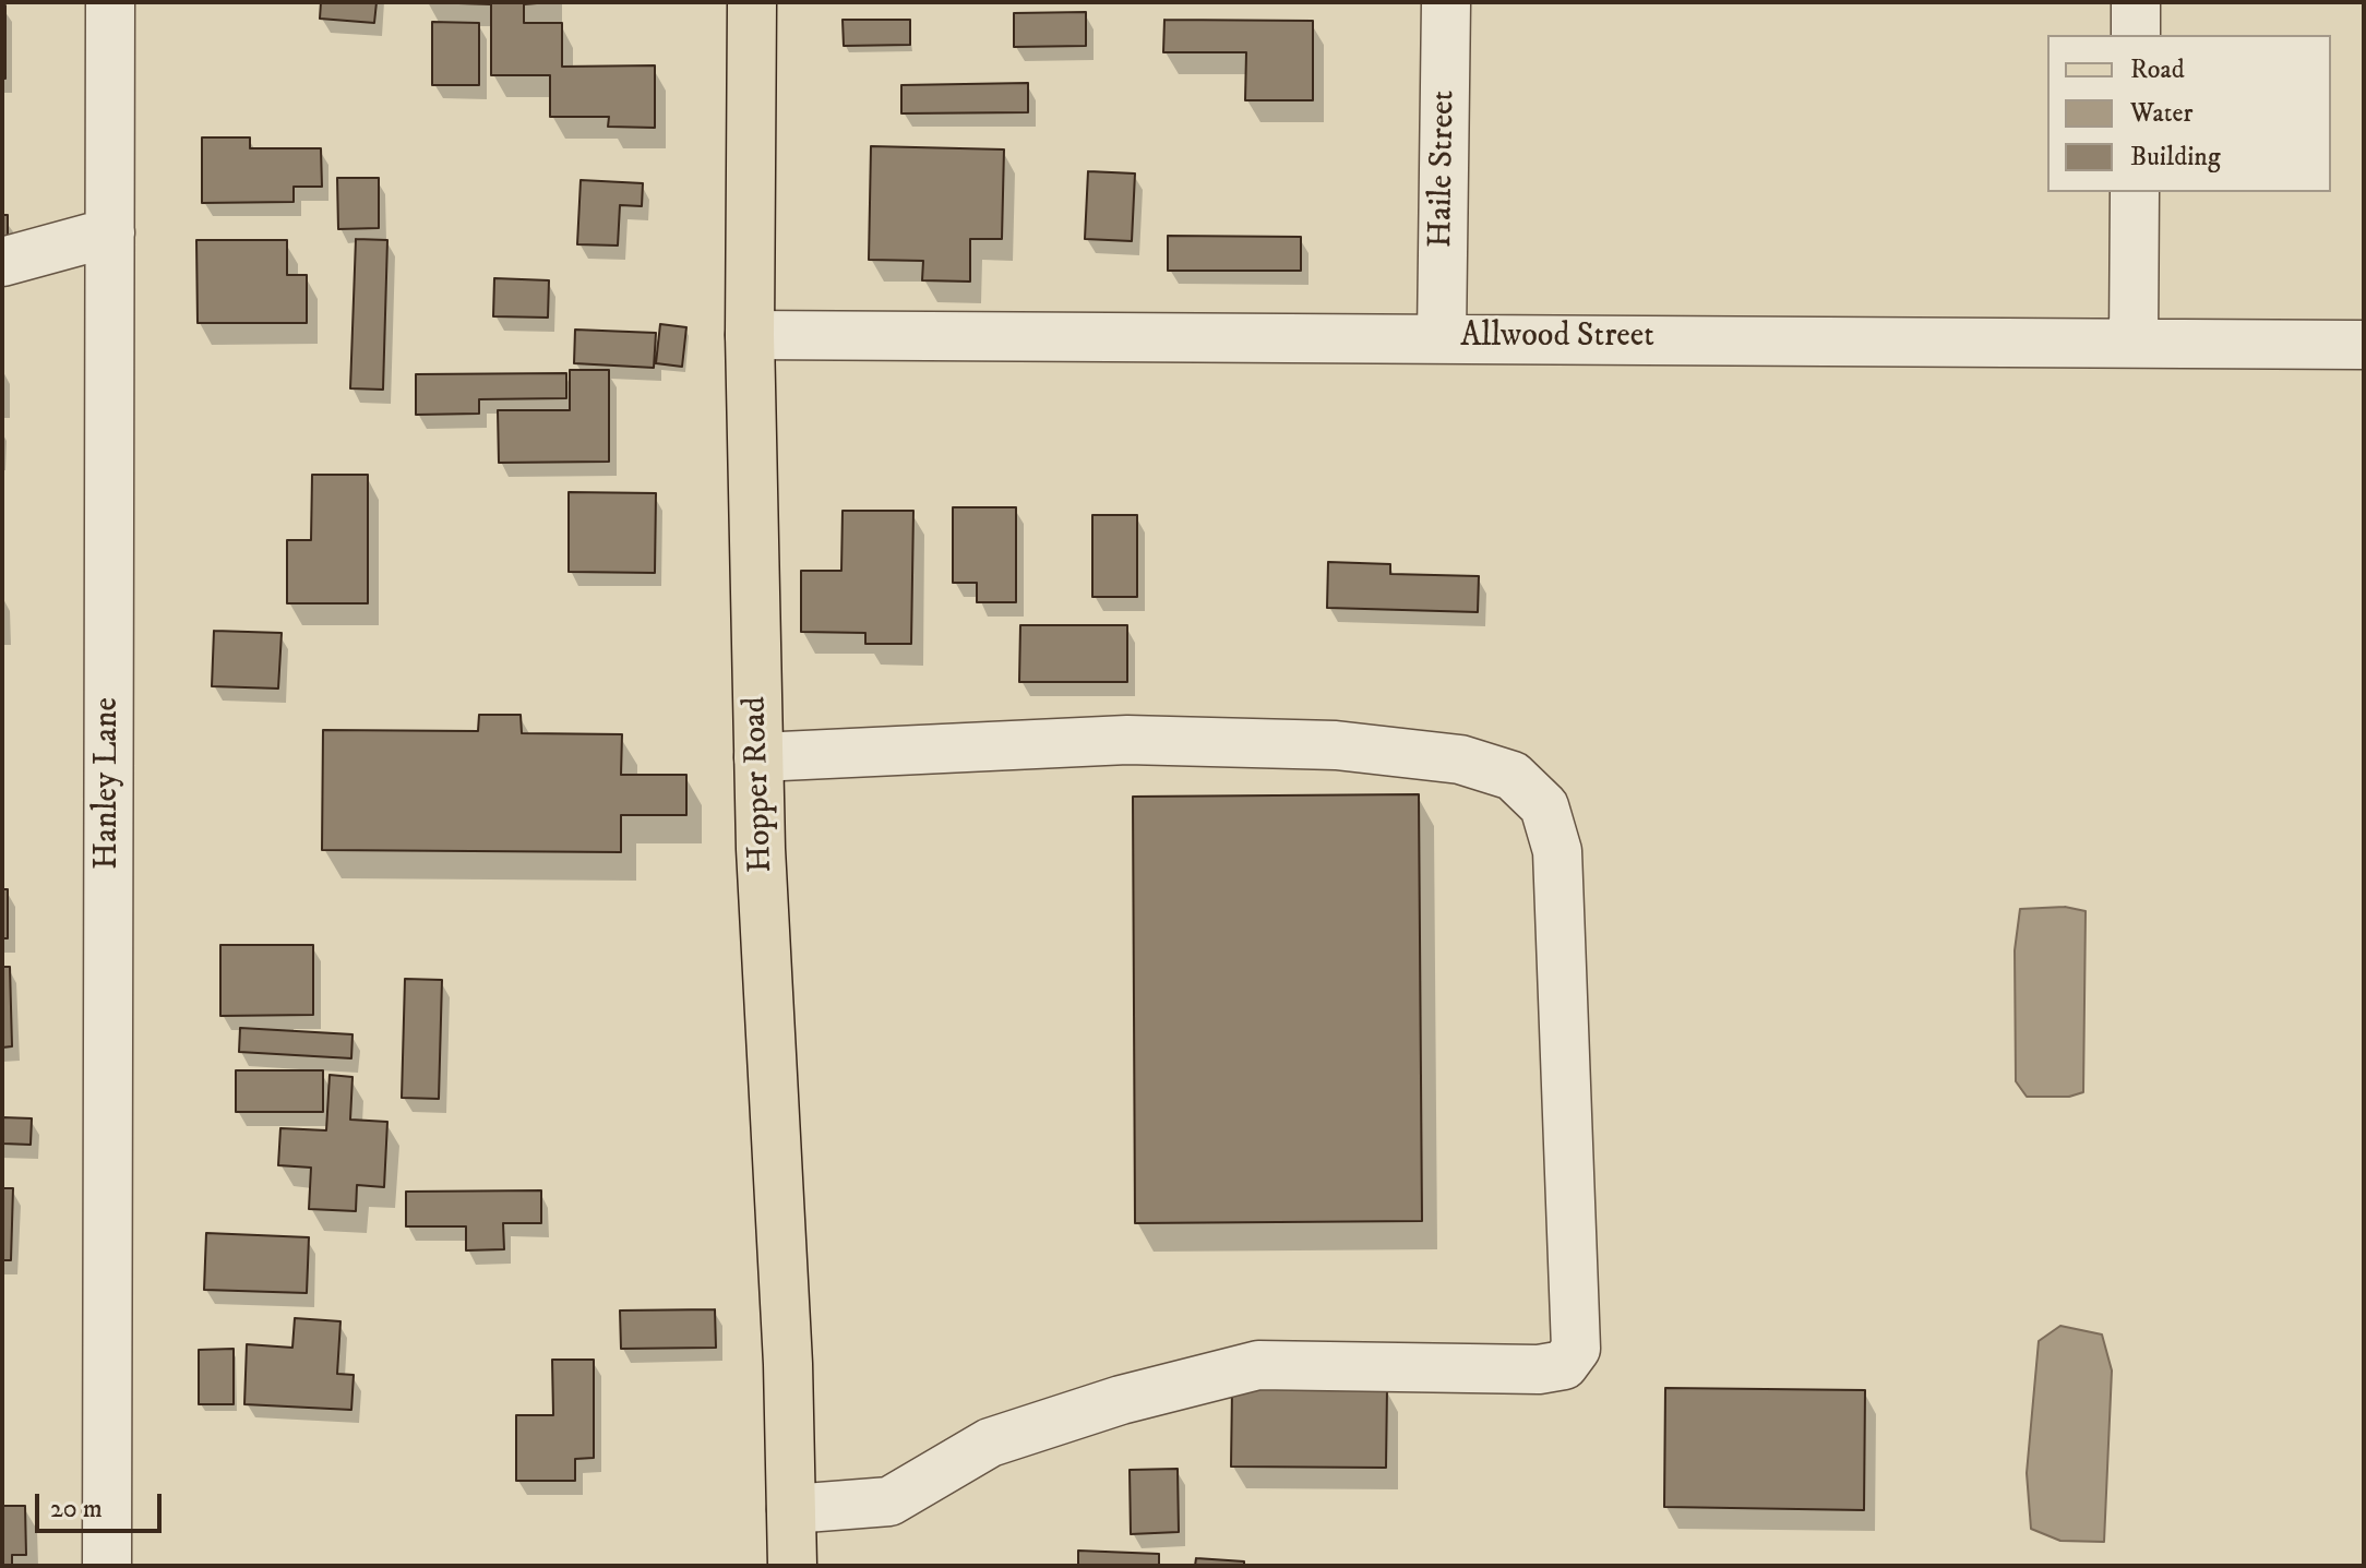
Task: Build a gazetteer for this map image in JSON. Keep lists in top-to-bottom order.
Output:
{
  "streets": {
    "main road": ["Hopper Road"],
    "street": ["Haile Street", "Allwood Street", "Hanley Lane"]
  },
  "crossings": [
    ["Haile Street", "Allwood Street"],
    ["Allwood Street", "Hopper Road"]
  ],
  "legend": ["Road", "Water", "Building"],
  "scale_bar": "20 m"
}
